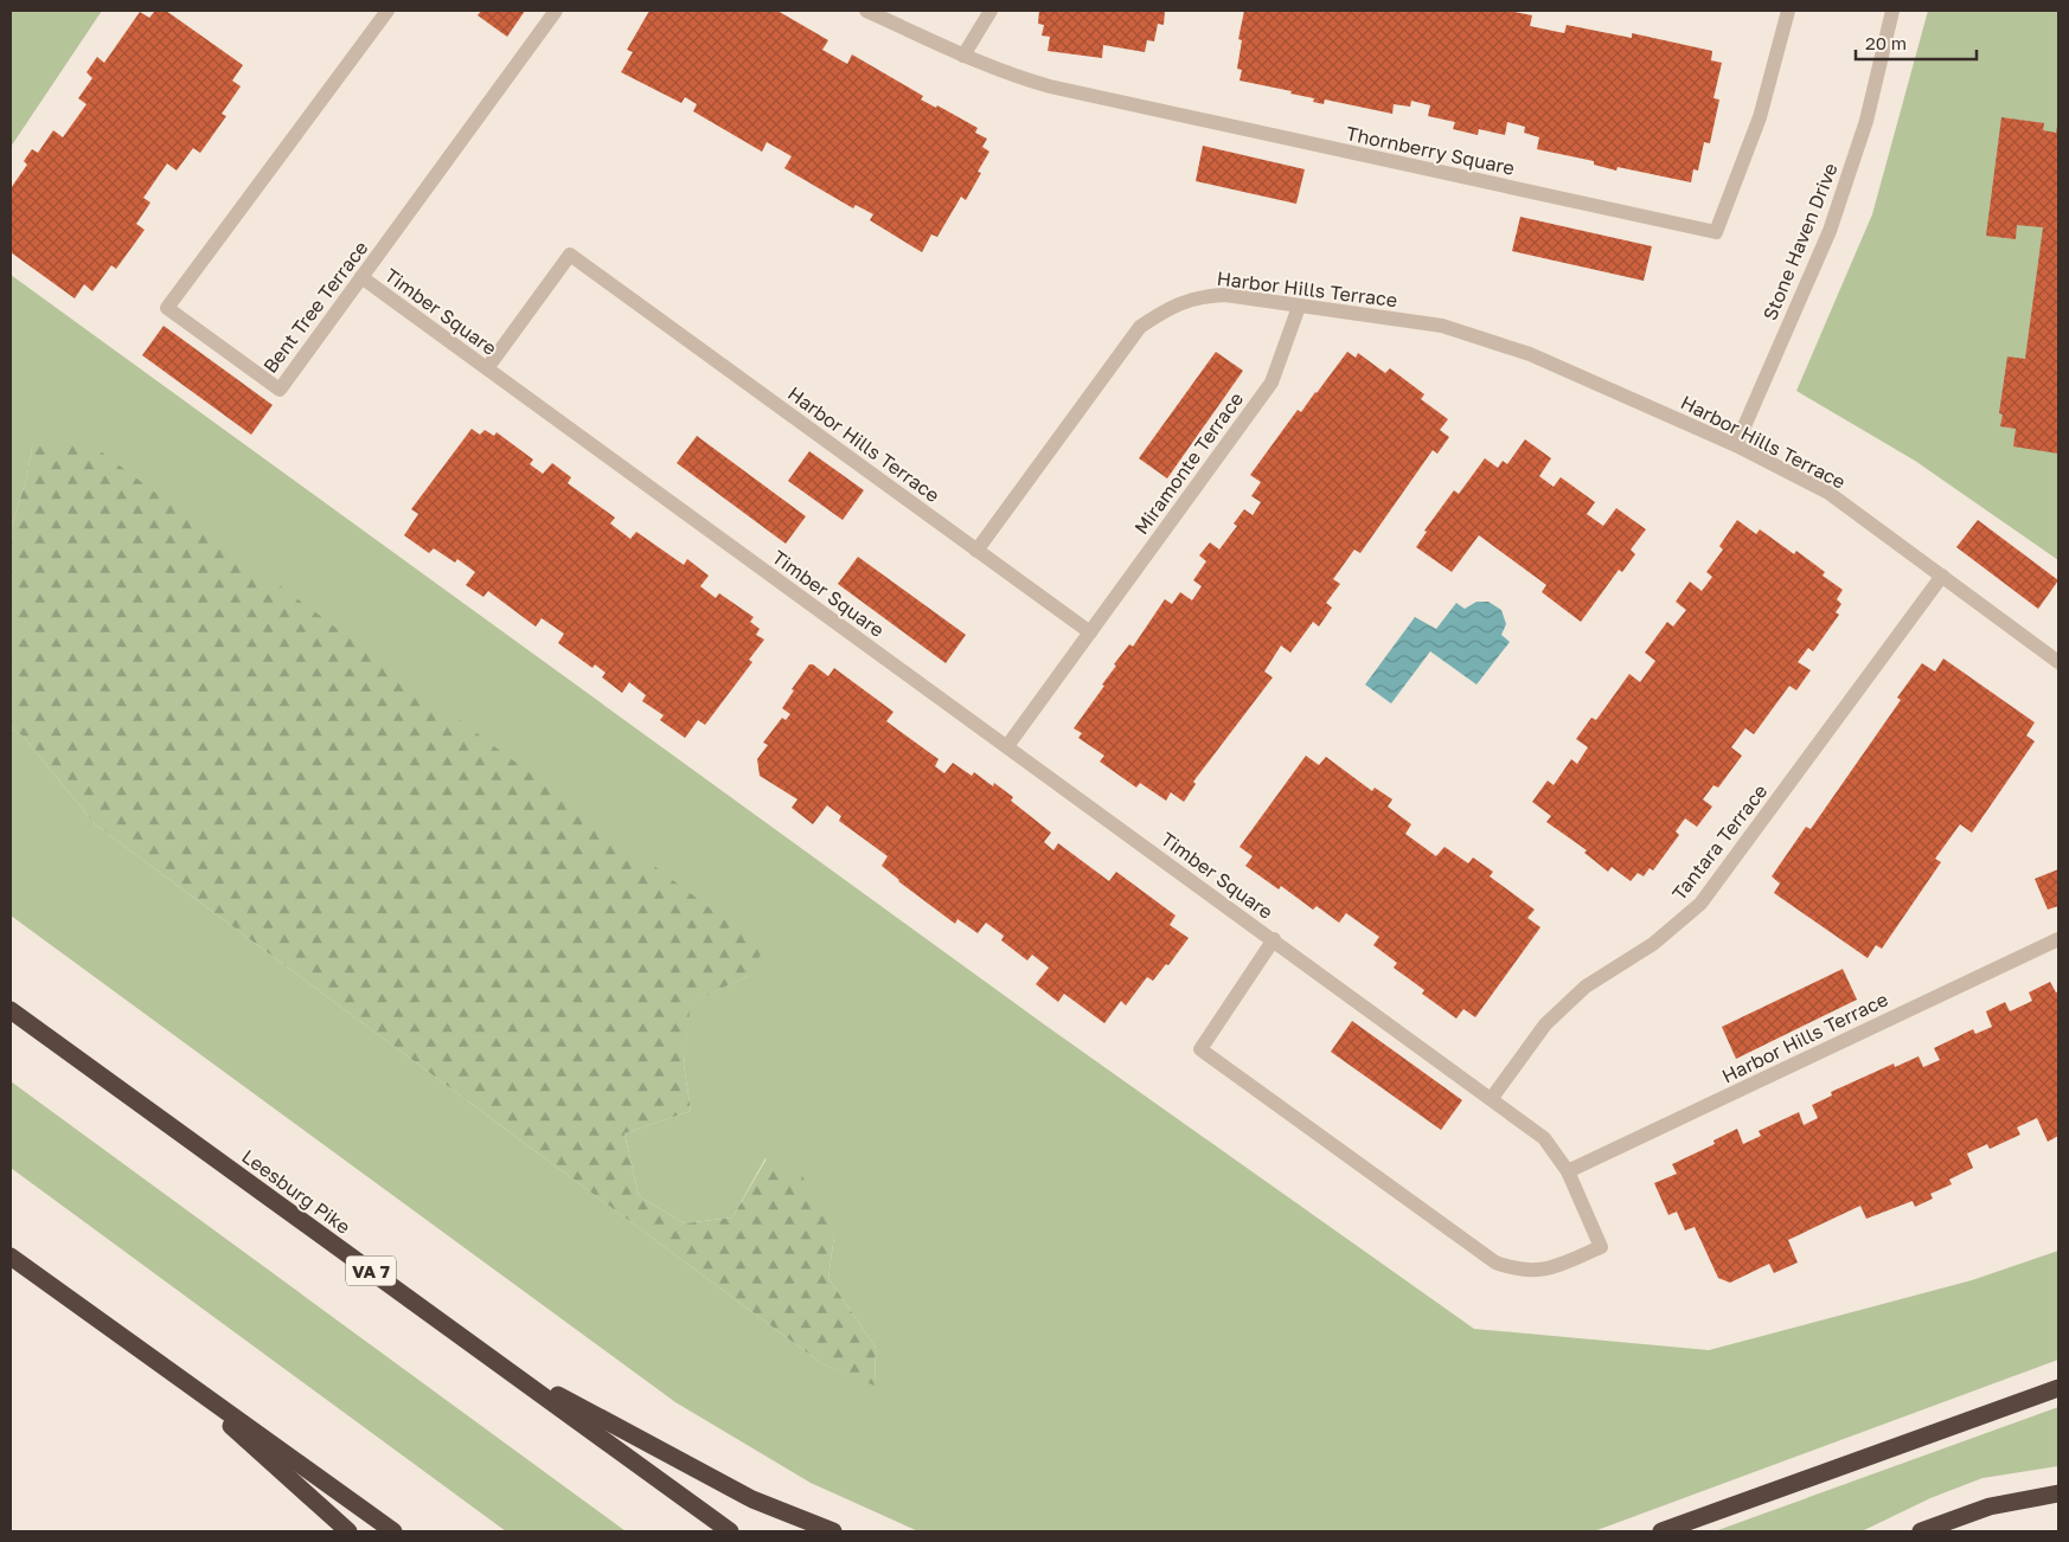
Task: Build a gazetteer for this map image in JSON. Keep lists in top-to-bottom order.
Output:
{
  "streets": {
    "highway": ["Leesburg Pike", "VA 7"],
    "street": [
      "Thornberry Square",
      "Stone Haven Drive",
      "Harbor Hills Terrace",
      "Bent Tree Terrace",
      "Timber Square",
      "Miramonte Terrace",
      "Tantara Terrace"
    ]
  },
  "crossings": [
    ["Stone Haven Drive", "Harbor Hills Terrace"],
    ["Harbor Hills Terrace", "Timber Square"],
    ["Harbor Hills Terrace", "Miramonte Terrace"],
    ["Harbor Hills Terrace", "Tantara Terrace"],
    ["Bent Tree Terrace", "Timber Square"],
    ["Timber Square", "Miramonte Terrace"],
    ["Timber Square", "Tantara Terrace"]
  ],
  "scale_bar": "20 m"
}
